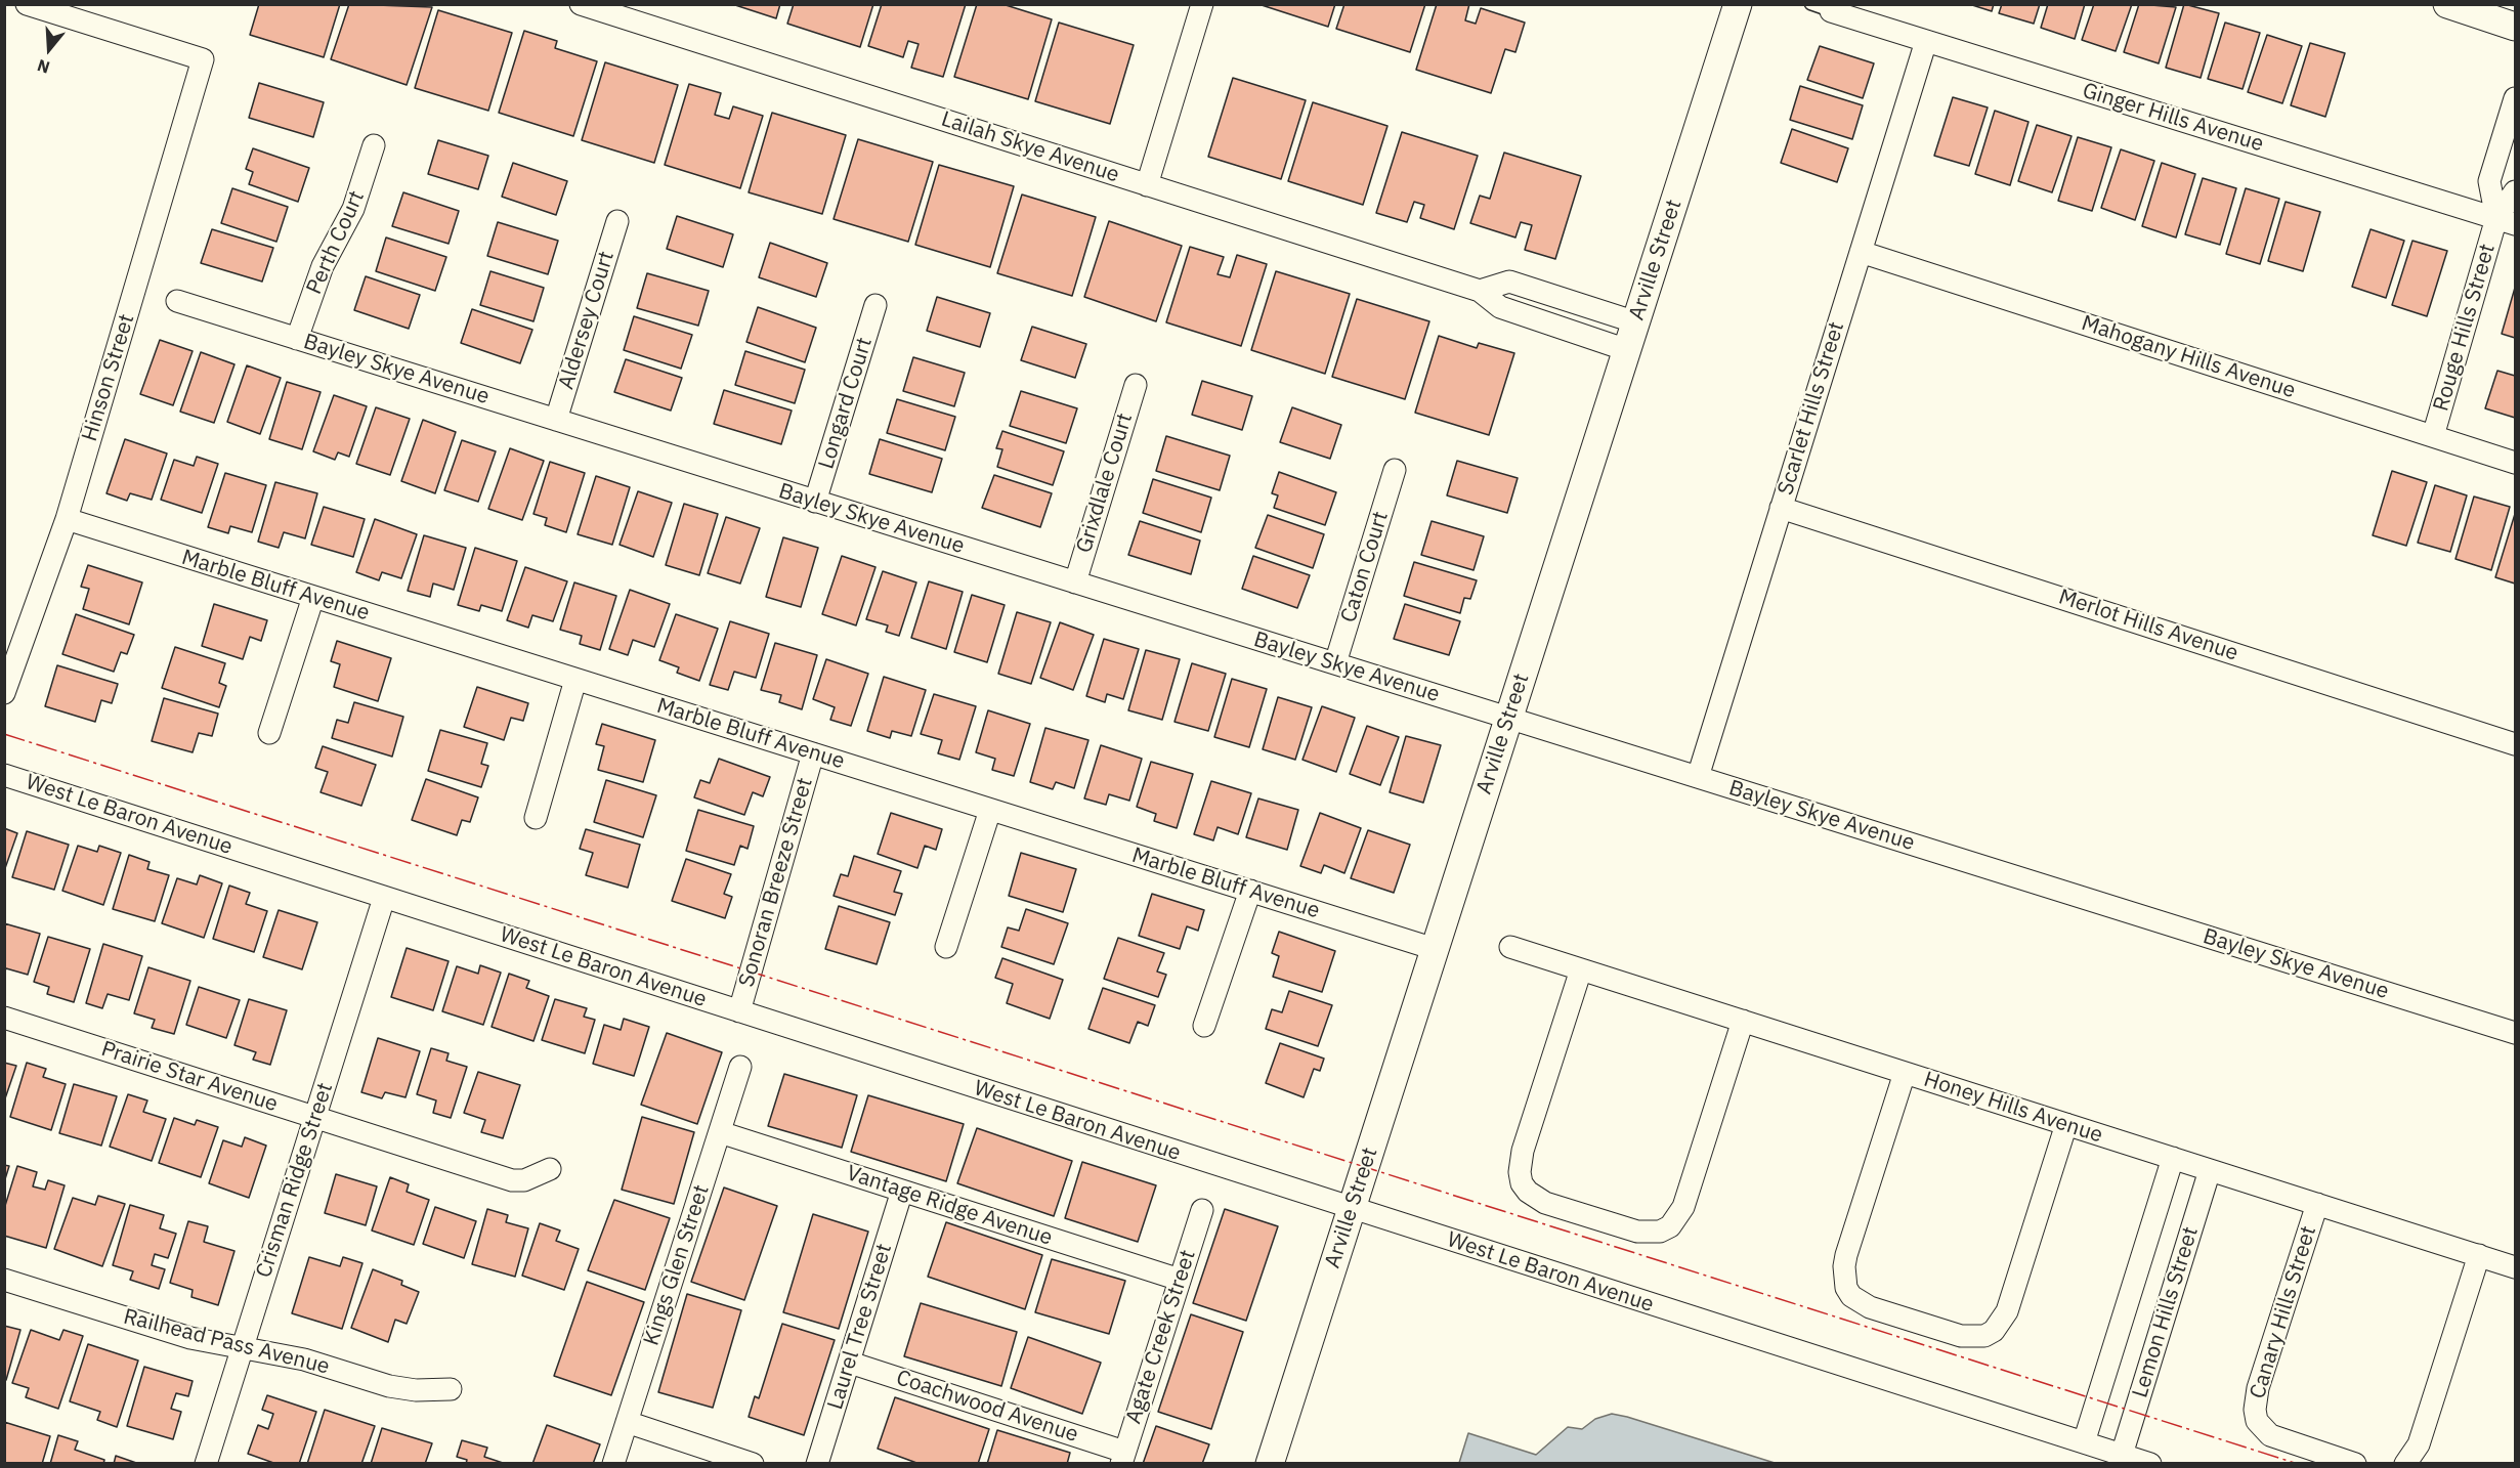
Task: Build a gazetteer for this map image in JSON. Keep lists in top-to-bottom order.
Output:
{
  "streets": {
    "street": [
      "Ginger Hills Avenue",
      "Lailah Skye Avenue",
      "Perth Court",
      "Arville Street",
      "Aldersey Court",
      "Rouge Hills Street",
      "Mahogany Hills Avenue",
      "Bayley Skye Avenue",
      "Hinson Street",
      "Longard Court",
      "Scarlet Hills Street",
      "Grixdlale Court",
      "Caton Court",
      "Marble Bluff Avenue",
      "Merlot Hills Avenue",
      "West Le Baron Avenue",
      "Sonoran Breeze Street",
      "Prairie Star Avenue",
      "Honey Hills Avenue",
      "Crisman Ridge Street",
      "Vantage Ridge Avenue",
      "Kings Glen Street",
      "Lemon Hills Street",
      "Canary Hills Street",
      "Laurel Tree Street",
      "Agate Creek Street",
      "Railhead Pass Avenue",
      "Coachwood Avenue"
    ]
  },
  "crossings": [
    ["Ginger Hills Avenue", "Rouge Hills Street"],
    ["Ginger Hills Avenue", "Scarlet Hills Street"],
    ["Lailah Skye Avenue", "Arville Street"],
    ["Perth Court", "Bayley Skye Avenue"],
    ["Arville Street", "Bayley Skye Avenue"],
    ["Arville Street", "Marble Bluff Avenue"],
    ["Arville Street", "West Le Baron Avenue"],
    ["Aldersey Court", "Bayley Skye Avenue"],
    ["Rouge Hills Street", "Mahogany Hills Avenue"],
    ["Mahogany Hills Avenue", "Scarlet Hills Street"],
    ["Bayley Skye Avenue", "Longard Court"],
    ["Bayley Skye Avenue", "Scarlet Hills Street"],
    ["Bayley Skye Avenue", "Grixdlale Court"],
    ["Bayley Skye Avenue", "Caton Court"],
    ["Hinson Street", "Marble Bluff Avenue"],
    ["Scarlet Hills Street", "Merlot Hills Avenue"],
    ["Marble Bluff Avenue", "Sonoran Breeze Street"],
    ["West Le Baron Avenue", "Sonoran Breeze Street"],
    ["West Le Baron Avenue", "Crisman Ridge Street"],
    ["West Le Baron Avenue", "Lemon Hills Street"],
    ["Prairie Star Avenue", "Crisman Ridge Street"],
    ["Honey Hills Avenue", "Lemon Hills Street"],
    ["Honey Hills Avenue", "Canary Hills Street"],
    ["Crisman Ridge Street", "Railhead Pass Avenue"],
    ["Vantage Ridge Avenue", "Kings Glen Street"],
    ["Vantage Ridge Avenue", "Laurel Tree Street"],
    ["Vantage Ridge Avenue", "Agate Creek Street"],
    ["Laurel Tree Street", "Coachwood Avenue"],
    ["Agate Creek Street", "Coachwood Avenue"]
  ],
  "north": "bottom"
}
